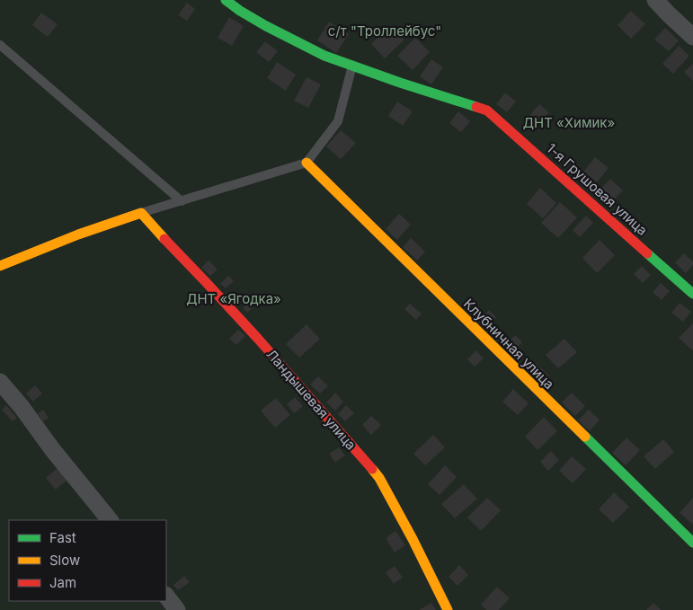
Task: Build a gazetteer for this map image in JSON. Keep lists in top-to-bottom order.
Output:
{
  "streets": {
    "street": ["1-я Грушовая улица", "Клубничная улица", "Ландышевая улица"]
  },
  "parks": ["с/т \"Троллейбус\"", "ДНТ «Химик»", "ДНТ «Ягодка»"],
  "legend": ["Fast", "Slow", "Jam"]
}
